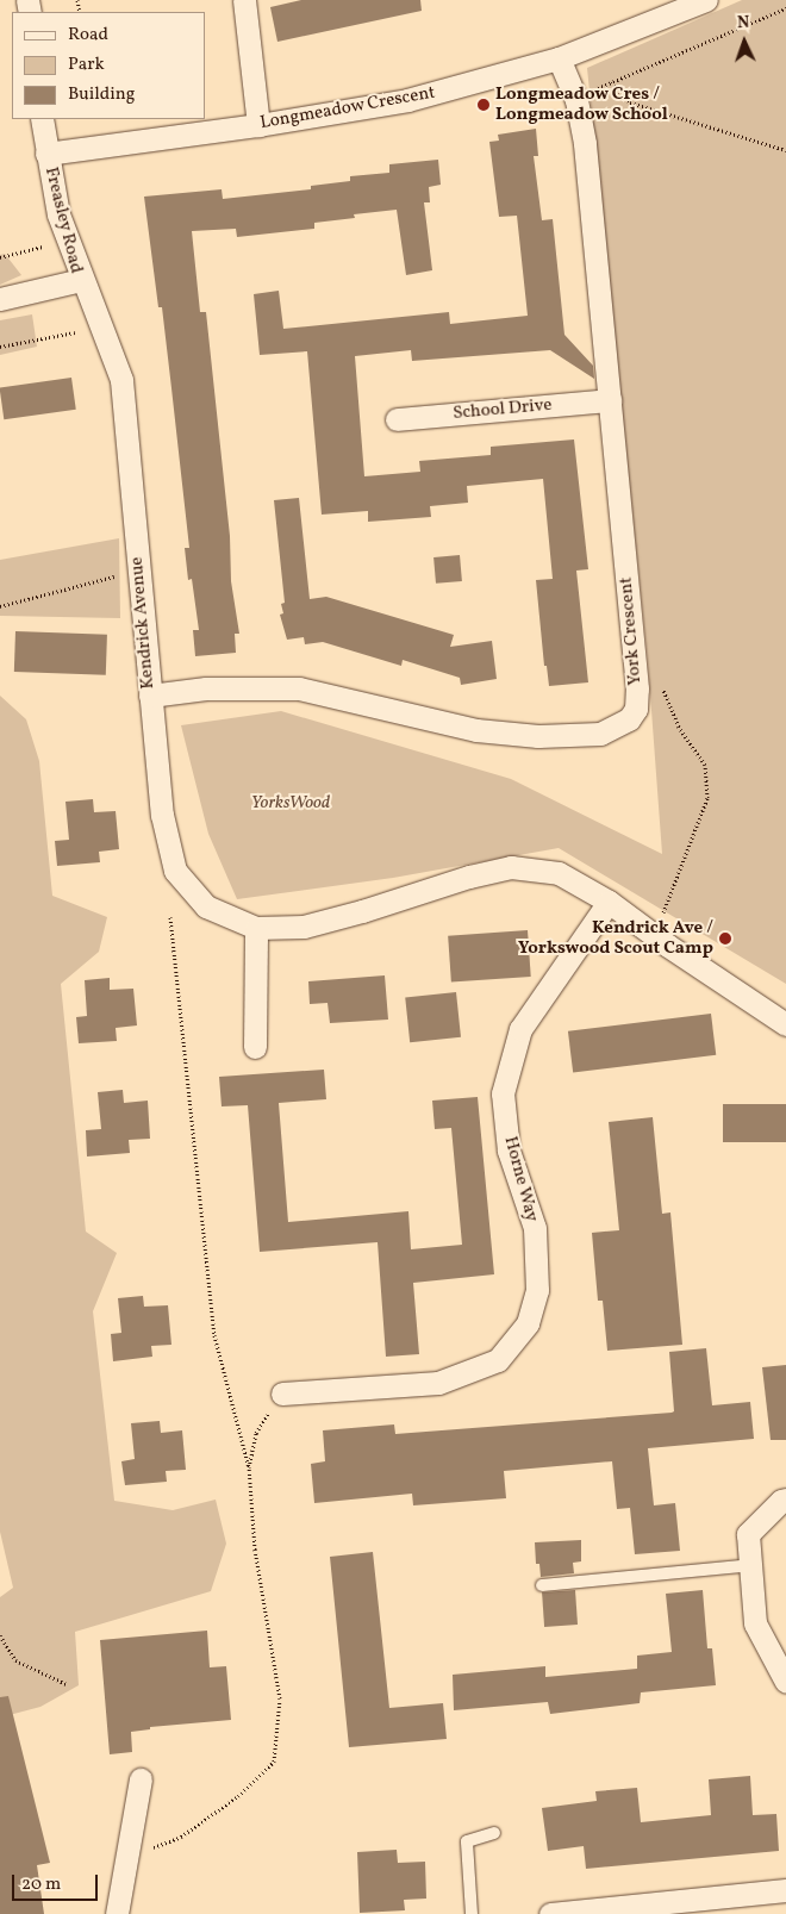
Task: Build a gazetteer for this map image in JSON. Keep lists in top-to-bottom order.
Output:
{
  "streets": {
    "street": [
      "Longmeadow Crescent",
      "Freasley Road",
      "School Drive",
      "Kendrick Avenue",
      "York Crescent",
      "Horne Way"
    ]
  },
  "crossings": [
    ["Longmeadow Crescent", "Freasley Road"],
    ["Longmeadow Crescent", "York Crescent"],
    ["Freasley Road", "Kendrick Avenue"],
    ["School Drive", "York Crescent"],
    ["Kendrick Avenue", "York Crescent"],
    ["Kendrick Avenue", "Horne Way"]
  ],
  "parks": ["YorksWood"],
  "places": ["Longmeadow Cres / Longmeadow School", "Kendrick Ave / Yorkswood Scout Camp"],
  "legend": ["Road", "Park", "Building"],
  "scale_bar": "20 m",
  "north": "top"
}
